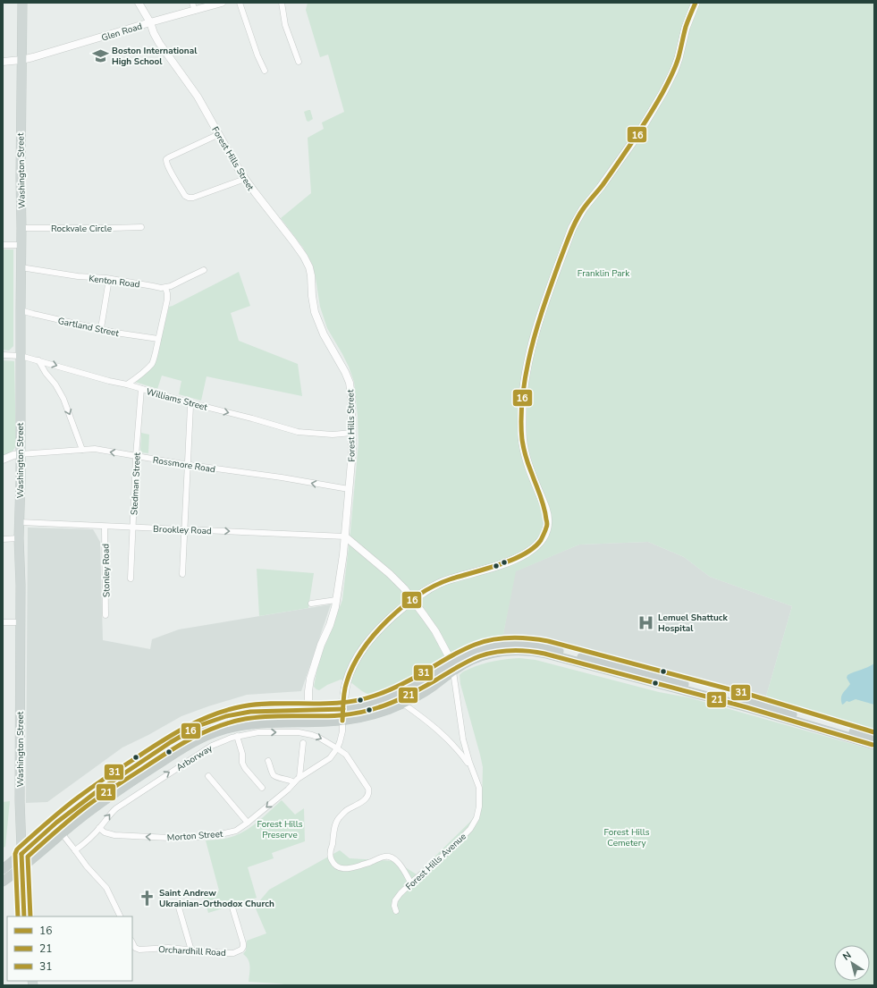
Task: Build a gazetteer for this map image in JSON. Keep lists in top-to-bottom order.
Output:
{
  "streets": {
    "highway": ["Arborway"],
    "main road": ["Washington Street"],
    "street": [
      "Glen Road",
      "Forest Hills Street",
      "Rockvale Circle",
      "Kenton Road",
      "Gartland Street",
      "Williams Street",
      "Rossmore Road",
      "Stedman Street",
      "Brookley Road",
      "Stonley Road",
      "Morton Street",
      "Forest Hills Avenue",
      "Orchardhill Road"
    ]
  },
  "crossings": [
    ["Glen Road", "Forest Hills Street"],
    ["Glen Road", "Washington Street"],
    ["Forest Hills Street", "Williams Street"],
    ["Forest Hills Street", "Rossmore Road"],
    ["Forest Hills Street", "Brookley Road"],
    ["Washington Street", "Rockvale Circle"],
    ["Washington Street", "Kenton Road"],
    ["Washington Street", "Gartland Street"],
    ["Washington Street", "Williams Street"],
    ["Washington Street", "Rossmore Road"],
    ["Washington Street", "Brookley Road"],
    ["Washington Street", "Arborway"],
    ["Williams Street", "Stedman Street"],
    ["Rossmore Road", "Stedman Street"],
    ["Stedman Street", "Brookley Road"],
    ["Brookley Road", "Stonley Road"],
    ["Arborway", "Morton Street"],
    ["Arborway", "Forest Hills Avenue"]
  ],
  "one_way": [
    "Williams Street",
    "Rossmore Road",
    "Brookley Road",
    "Morton Street"
  ],
  "parks": ["Franklin Park", "Forest Hills Preserve", "Forest Hills Cemetery"],
  "places": {
    "school or university": ["Boston International High School"],
    "hospital": ["Lemuel Shattuck Hospital"],
    "church": ["Saint Andrew Ukrainian-Orthodox Church"]
  },
  "lines": ["transit line 16", "transit line 31", "transit line 21"],
  "legend": ["16", "21", "31"],
  "north": "top left"
}
